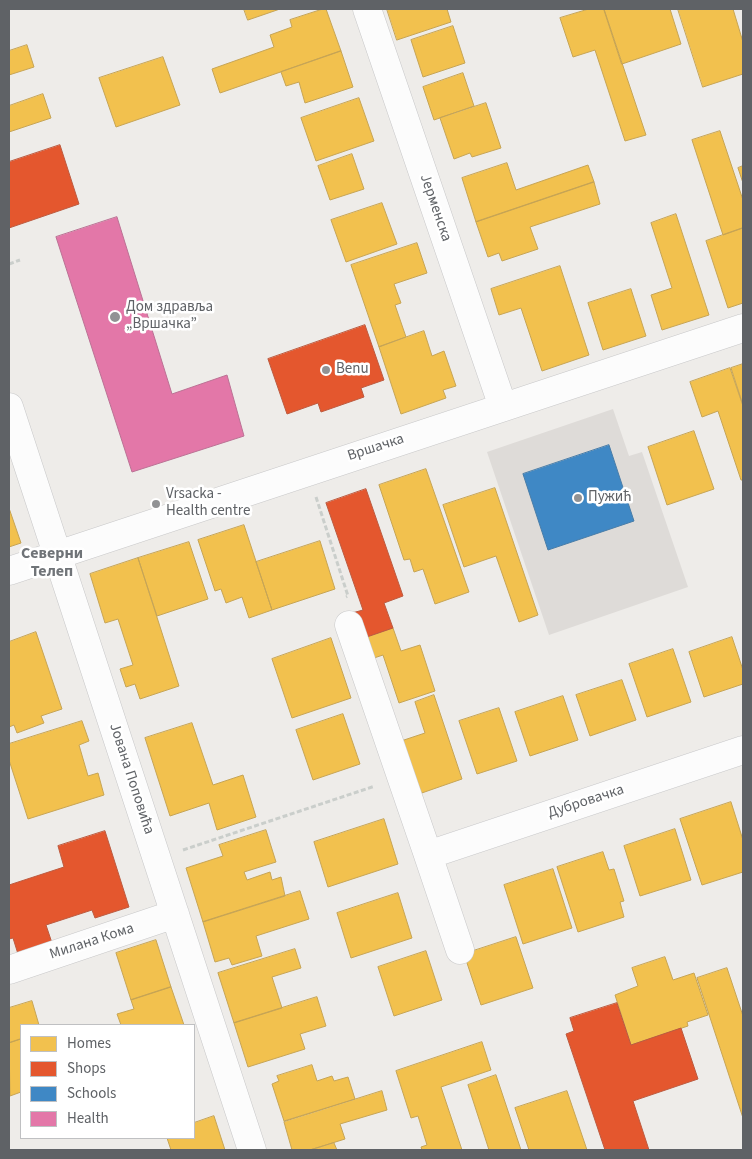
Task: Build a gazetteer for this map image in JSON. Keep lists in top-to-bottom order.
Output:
{
  "streets": {
    "street": [
      "Јерменска",
      "Вршачка",
      "Јована Поповића",
      "Дубровачка",
      "Милана Кома"
    ]
  },
  "crossings": [
    ["Јерменска", "Вршачка"],
    ["Вршачка", "Јована Поповића"],
    ["Јована Поповића", "Милана Кома"]
  ],
  "districts": ["Северни Телеп"],
  "places": [
    "Дом здравља „Вршачка”",
    "Benu",
    "Пужић",
    "Vrsacka - Health centre"
  ],
  "legend": [
    "Homes",
    "Shops",
    "Schools",
    "Health"
  ]
}
